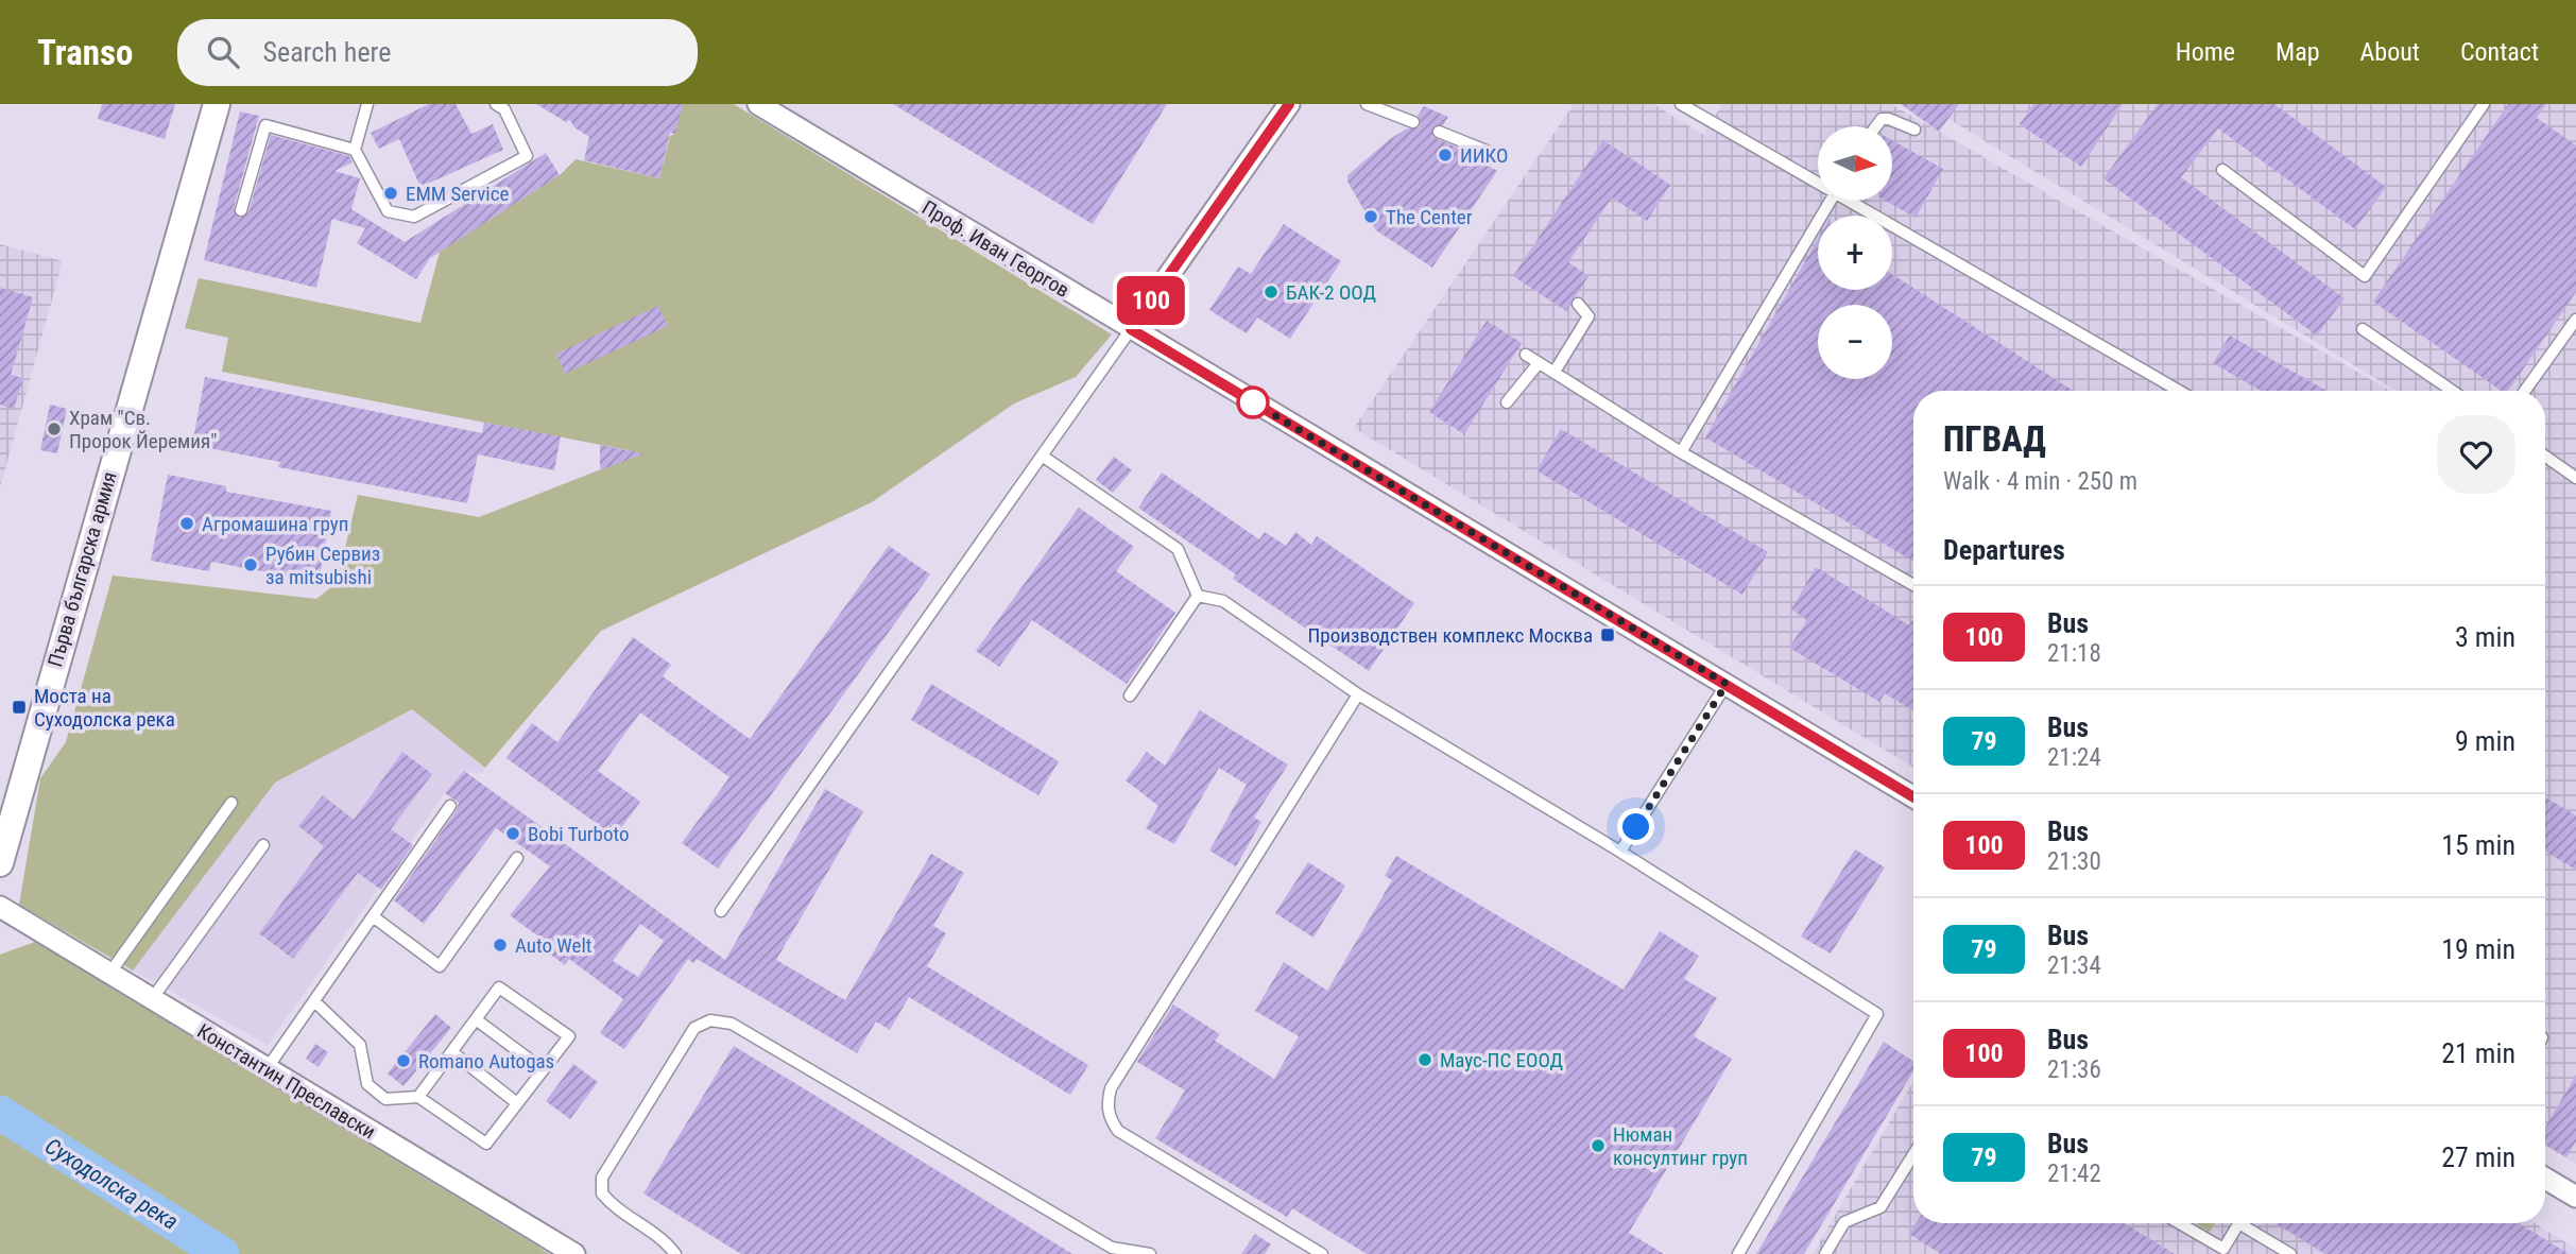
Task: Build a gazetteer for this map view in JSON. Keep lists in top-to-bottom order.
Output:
{
  "streets": {
    "street": ["Проф. Иван Георгов", "Първа българска армия", "Константин Преславски"]
  },
  "water": ["Суходолска река"],
  "places": {
    "other": [
      "ИИКО",
      "EMM Service",
      "The Center",
      "БАК-2 ООД",
      "Храм \"Св. Пророк Йеремия\"",
      "Агромашина груп",
      "Рубин Сервиз за mitsubishi",
      "Bobi Turboto",
      "Auto Welt",
      "Маус-ПС ЕООД",
      "Romano Autogas",
      "Нюман консултинг груп"
    ],
    "transit": ["Производствен комплекс Москва", "Моста на Суходолска река"]
  },
  "lines": ["bus line 100"],
  "north": "right",
  "page": {
    "header": "Transo",
    "search": "Search here",
    "nav": [
      "Home",
      "Map",
      "About",
      "Contact"
    ],
    "on_map": "100",
    "map_buttons": ["+", "−"],
    "heading": [
      ["ПГВАД", "Walk · 4 min · 250 m"],
      "Departures"
    ],
    "list": [
      {
        "mark": "100",
        "name": "Bus",
        "note": "21:18",
        "value": "3 min"
      },
      {
        "mark": "79",
        "name": "Bus",
        "note": "21:24",
        "value": "9 min"
      },
      {
        "mark": "100",
        "name": "Bus",
        "note": "21:30",
        "value": "15 min"
      },
      {
        "mark": "79",
        "name": "Bus",
        "note": "21:34",
        "value": "19 min"
      },
      {
        "mark": "100",
        "name": "Bus",
        "note": "21:36",
        "value": "21 min"
      },
      {
        "mark": "79",
        "name": "Bus",
        "note": "21:42",
        "value": "27 min"
      }
    ]
  }
}
